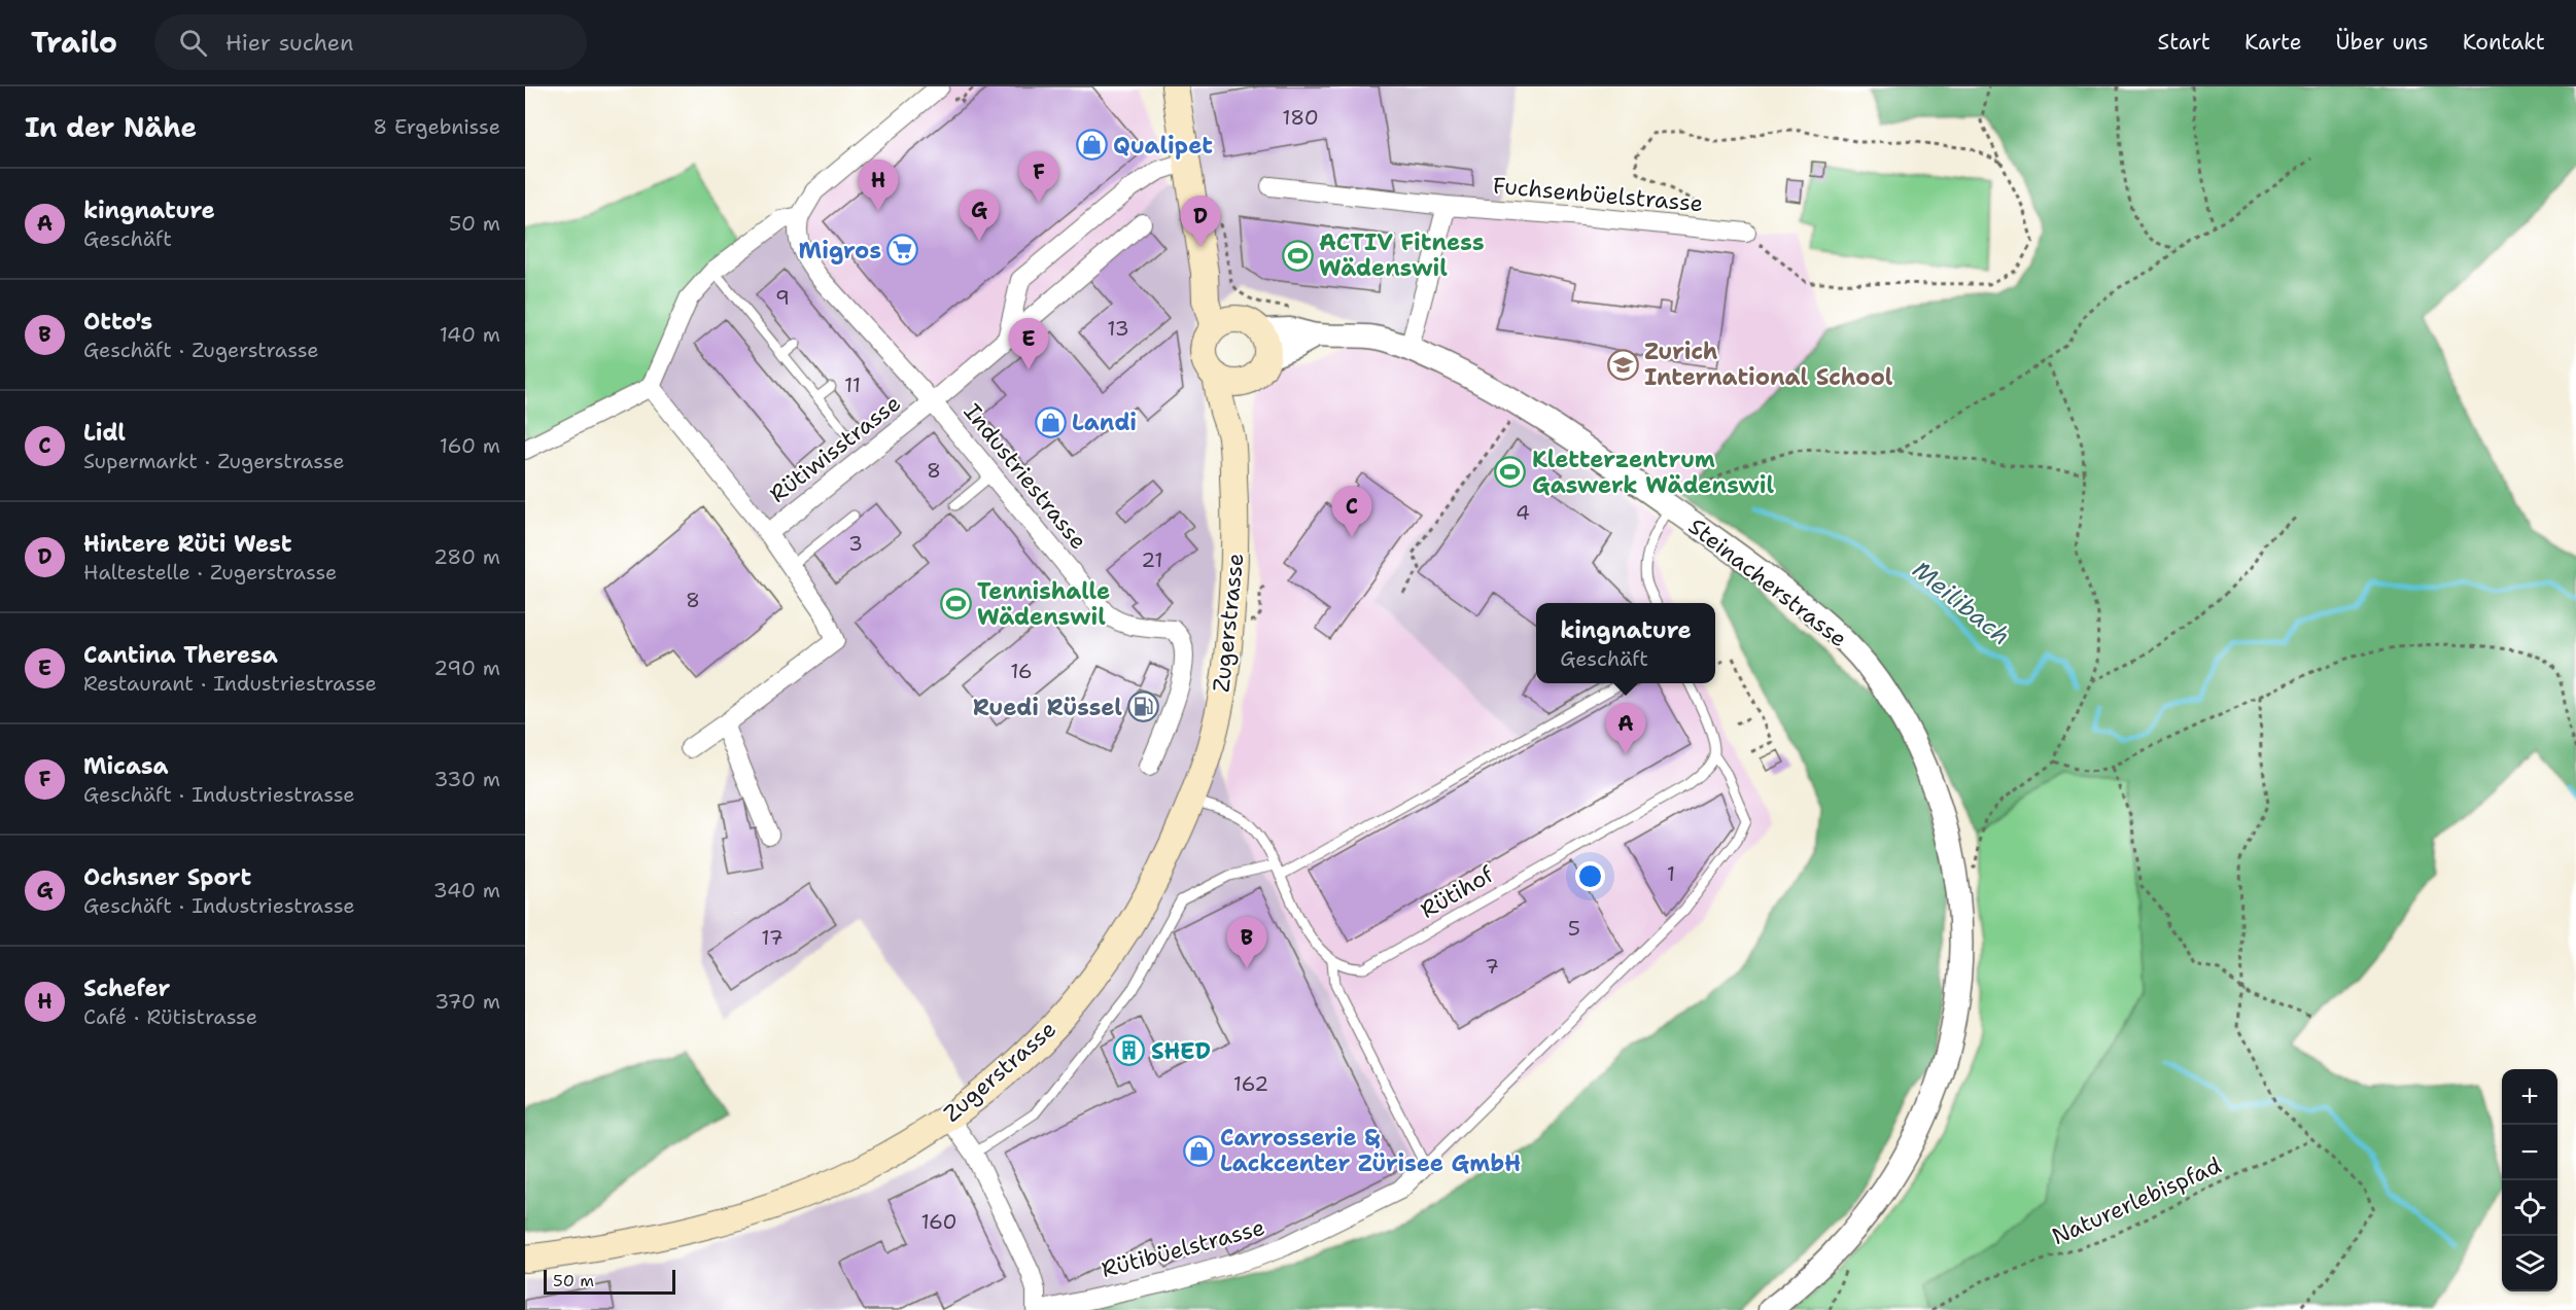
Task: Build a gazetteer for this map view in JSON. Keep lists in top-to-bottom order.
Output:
{
  "streets": {
    "main road": ["Zugerstrasse"],
    "street": [
      "Fuchsenbüelstrasse",
      "Rütiwisstrasse",
      "Industriestrasse",
      "Steinacherstrasse",
      "Rütibüelstrasse"
    ],
    "lane": ["Rütihof"],
    "path": ["Naturerlebispfad"]
  },
  "crossings": [
    ["Rütiwisstrasse", "Industriestrasse"],
    ["Steinacherstrasse", "Zugerstrasse"]
  ],
  "water": ["Meilibach"],
  "places": {
    "shop": ["Qualipet", "Landi", "Carrosserie & Lackcenter Zürisee GmbH"],
    "supermarket": ["Migros"],
    "sports": ["ACTIV Fitness Wädenswil", "Kletterzentrum Gaswerk Wädenswil", "Tennishalle Wädenswil"],
    "school or university": ["Zurich International School"],
    "fuel station": ["Ruedi Rüssel"],
    "building": ["SHED"]
  },
  "house_numbers": [
    "180",
    "9",
    "13",
    "11",
    "8",
    "4",
    "3",
    "21",
    "8",
    "16",
    "1",
    "5",
    "17",
    "7",
    "162",
    "160"
  ],
  "scale_bar": "50 m",
  "page": {
    "header": "Trailo",
    "search": "Hier suchen",
    "nav": [
      "Start",
      "Karte",
      "Über uns",
      "Kontakt"
    ],
    "heading": ["In der Nähe", "8 Ergebnisse"],
    "pins": [
      "F",
      "H",
      "G",
      "D",
      "E",
      "C",
      "A",
      "B"
    ],
    "list": [
      {
        "mark": "A",
        "name": "kingnature",
        "note": "Geschäft",
        "value": "50 m"
      },
      {
        "mark": "B",
        "name": "Otto's",
        "note": "Geschäft · Zugerstrasse",
        "value": "140 m"
      },
      {
        "mark": "C",
        "name": "Lidl",
        "note": "Supermarkt · Zugerstrasse",
        "value": "160 m"
      },
      {
        "mark": "D",
        "name": "Hintere Rüti West",
        "note": "Haltestelle · Zugerstrasse",
        "value": "280 m"
      },
      {
        "mark": "E",
        "name": "Cantina Theresa",
        "note": "Restaurant · Industriestrasse",
        "value": "290 m"
      },
      {
        "mark": "F",
        "name": "Micasa",
        "note": "Geschäft · Industriestrasse",
        "value": "330 m"
      },
      {
        "mark": "G",
        "name": "Ochsner Sport",
        "note": "Geschäft · Industriestrasse",
        "value": "340 m"
      },
      {
        "mark": "H",
        "name": "Schefer",
        "note": "Café · Rütistrasse",
        "value": "370 m"
      }
    ],
    "popup": ["kingnature", "Geschäft"],
    "map_buttons": ["+", "−"],
    "scale": "50 m"
  }
}
